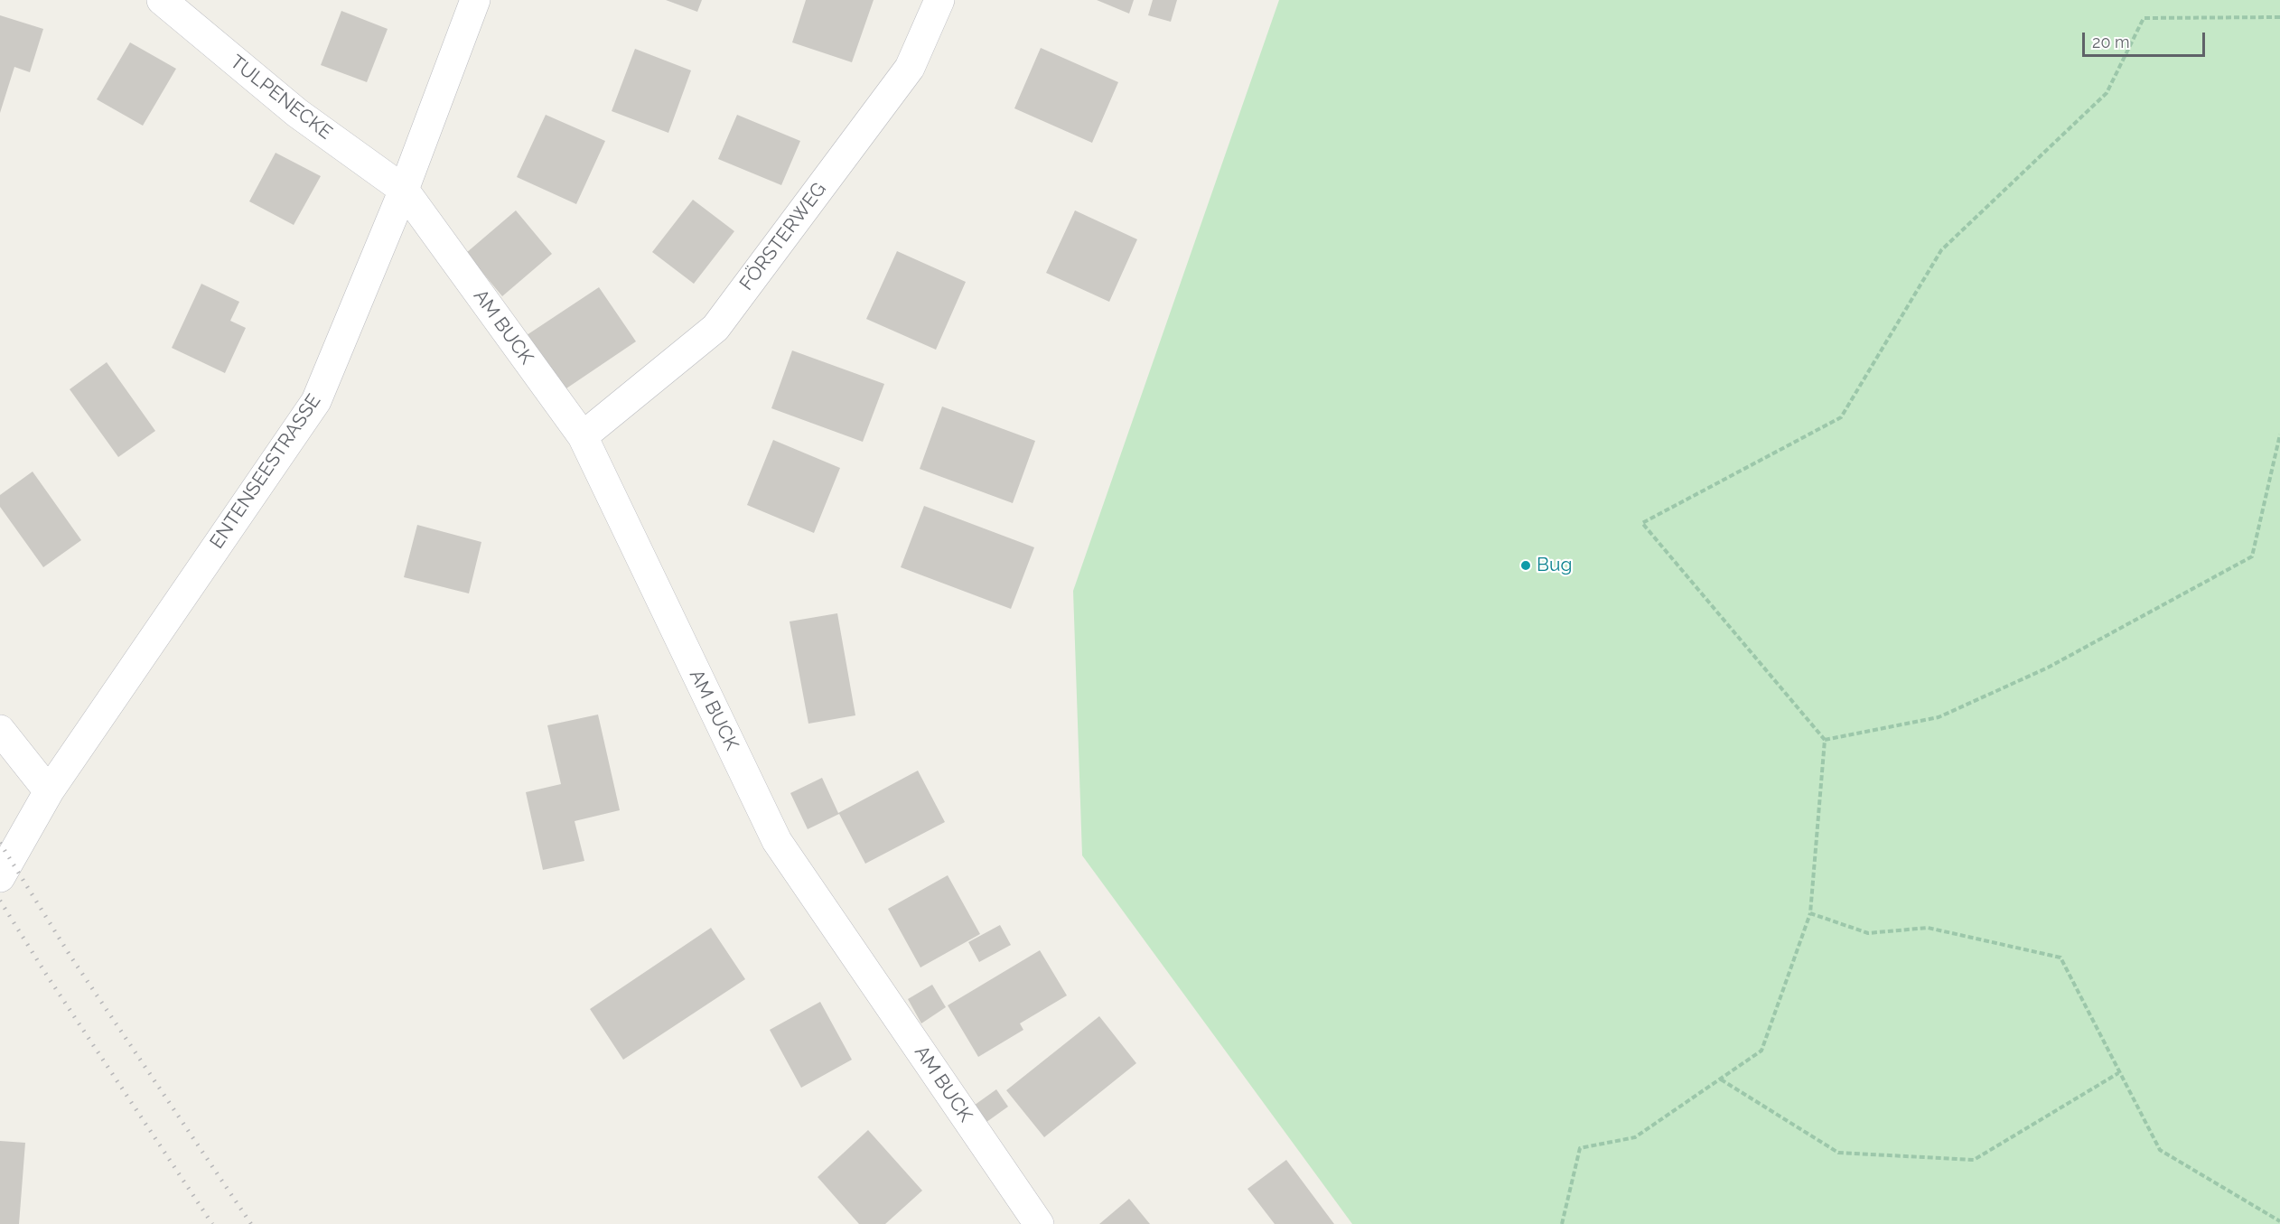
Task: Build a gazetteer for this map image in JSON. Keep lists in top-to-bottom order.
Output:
{
  "streets": {
    "street": [
      "TULPENECKE",
      "FÖRSTERWEG",
      "AM BUCK",
      "ENTENSEESTRASSE"
    ]
  },
  "crossings": [
    ["TULPENECKE", "AM BUCK"],
    ["TULPENECKE", "ENTENSEESTRASSE"],
    ["FÖRSTERWEG", "AM BUCK"],
    ["AM BUCK", "ENTENSEESTRASSE"]
  ],
  "places": ["Bug"],
  "scale_bar": "20 m"
}
